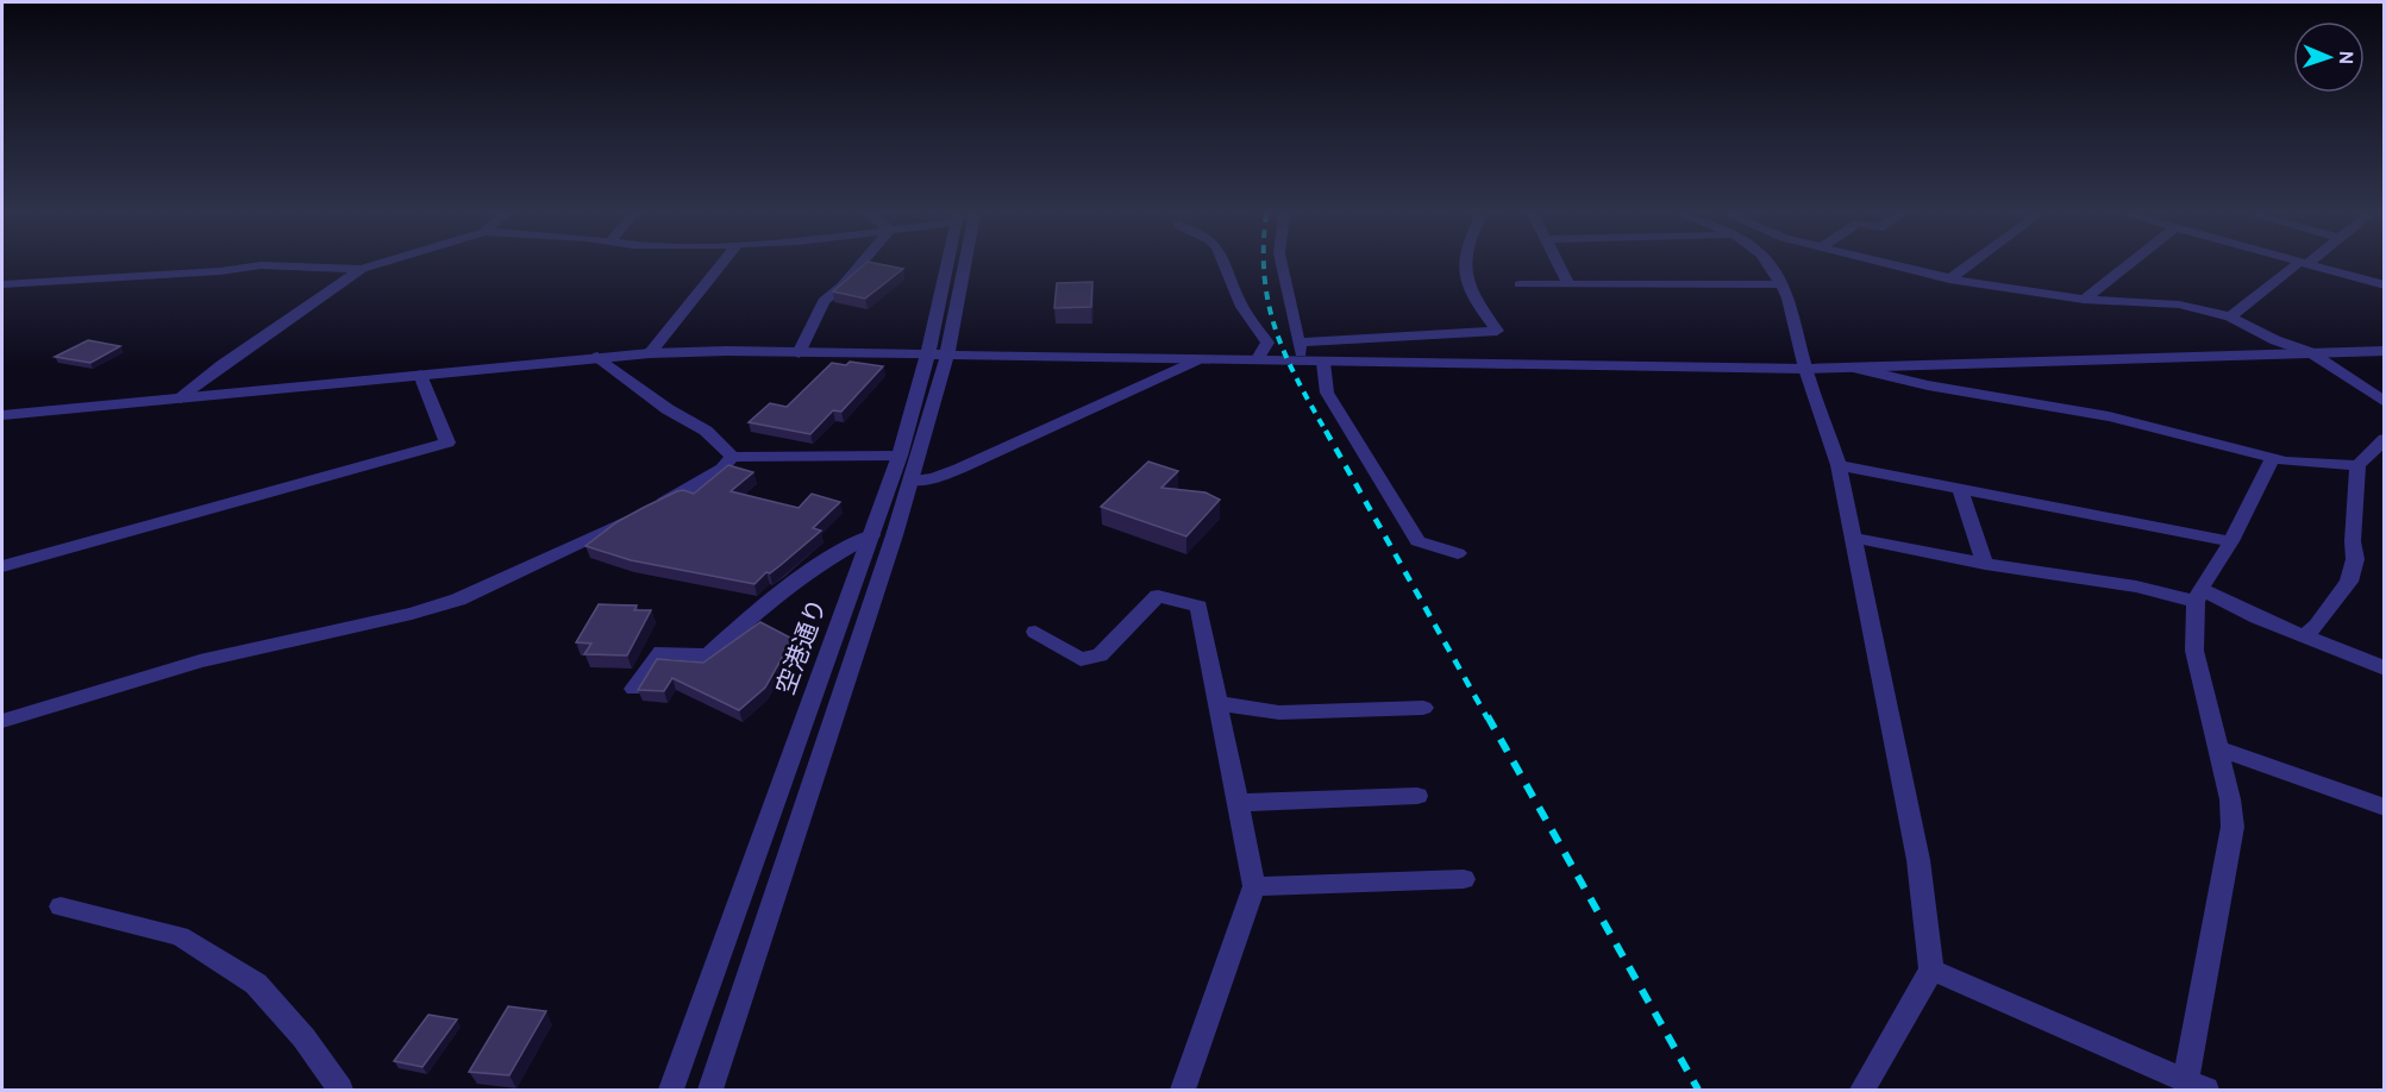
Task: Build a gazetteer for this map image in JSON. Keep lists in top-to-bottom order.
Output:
{
  "streets": {
    "street": ["空港通り"]
  },
  "north": "right"
}
